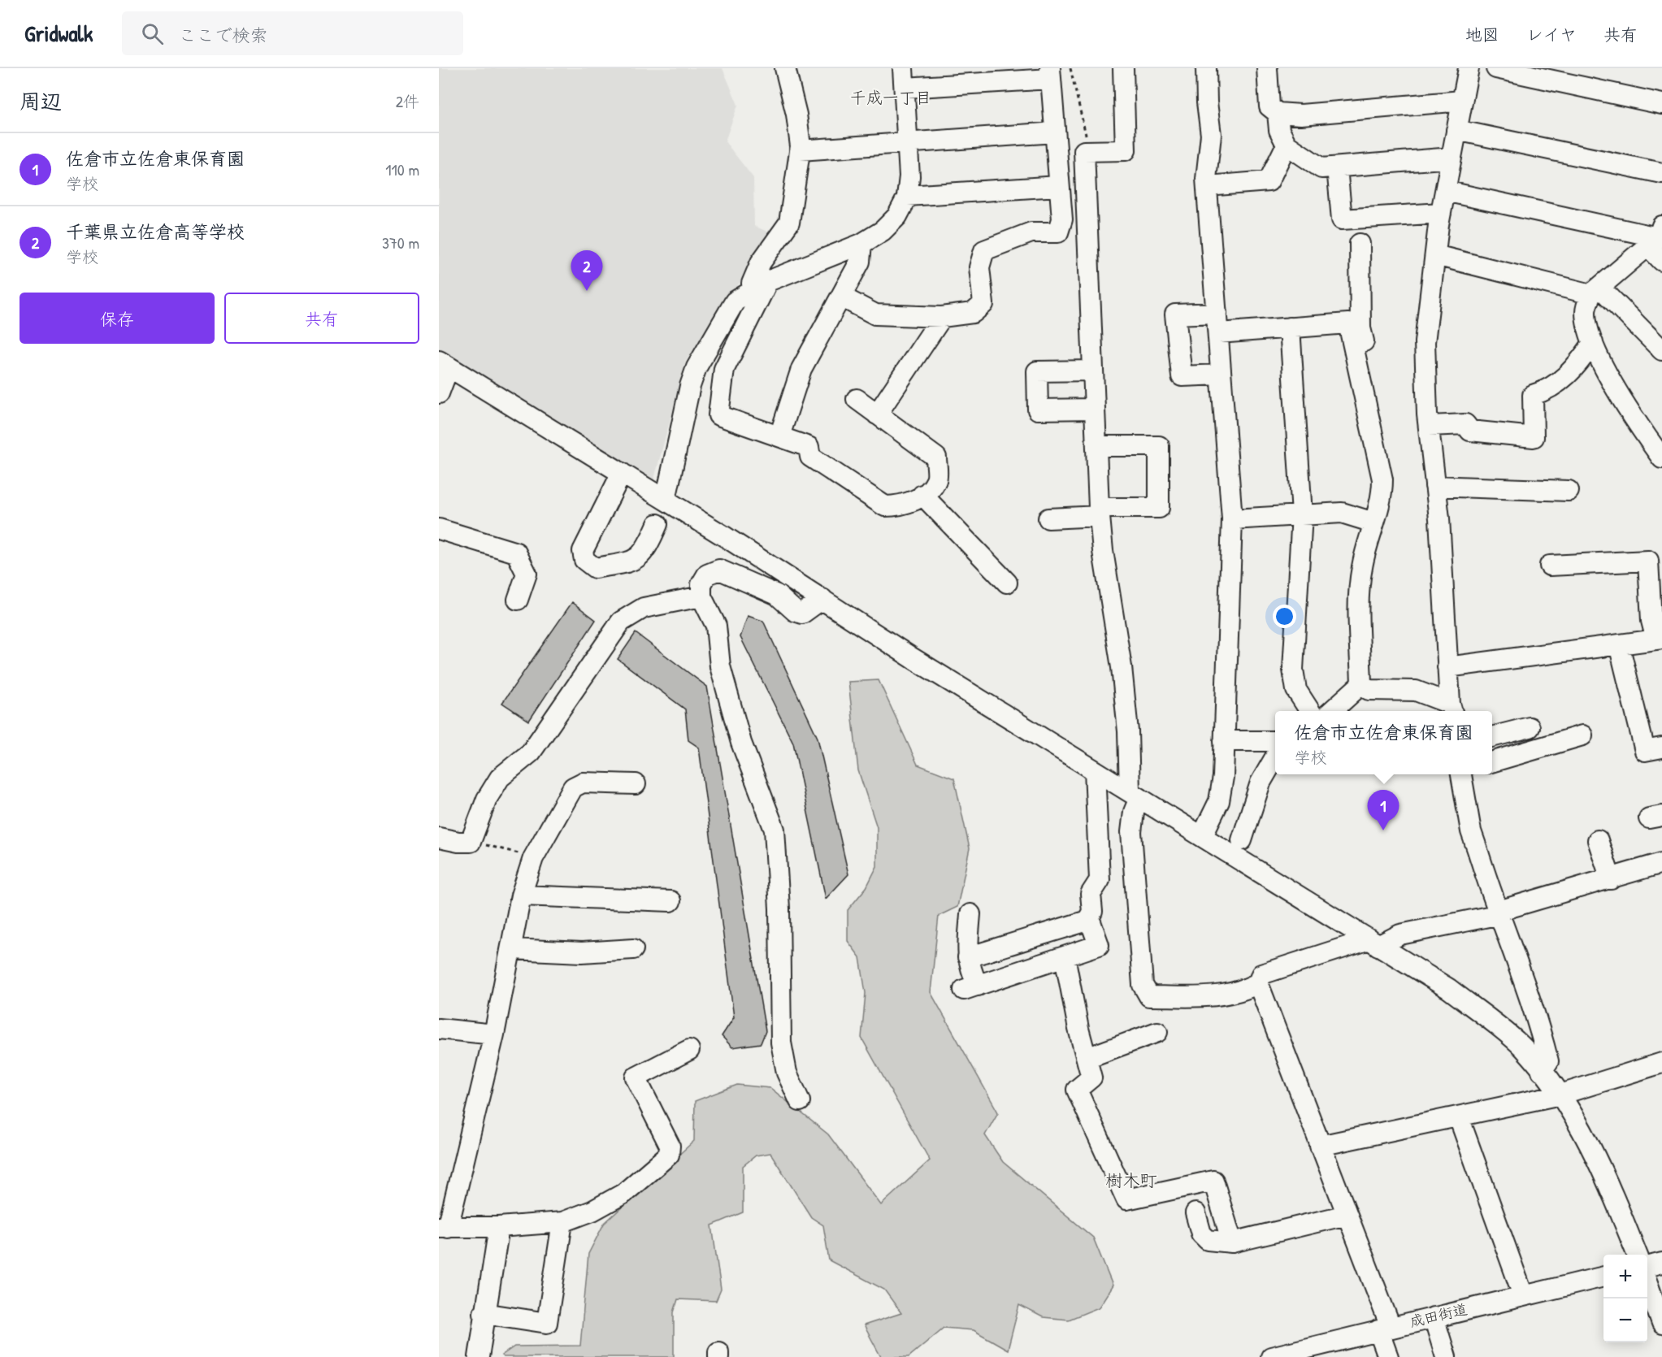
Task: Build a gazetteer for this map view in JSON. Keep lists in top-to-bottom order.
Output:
{
  "streets": {
    "street": ["成田街道"]
  },
  "districts": ["千成一丁目", "樹木町"],
  "page": {
    "header": "Gridwalk",
    "search": "ここで検索",
    "nav": ["地図", "レイヤ", "共有"],
    "heading": ["周辺", "2件"],
    "list": [
      {
        "mark": "1",
        "name": "佐倉市立佐倉東保育園",
        "note": "学校",
        "value": "110 m"
      },
      {
        "mark": "2",
        "name": "千葉県立佐倉高等学校",
        "note": "学校",
        "value": "370 m"
      }
    ],
    "pins": ["2", "1"],
    "buttons": ["保存", "共有"],
    "popup": ["佐倉市立佐倉東保育園", "学校"],
    "map_buttons": ["+", "−"]
  }
}
